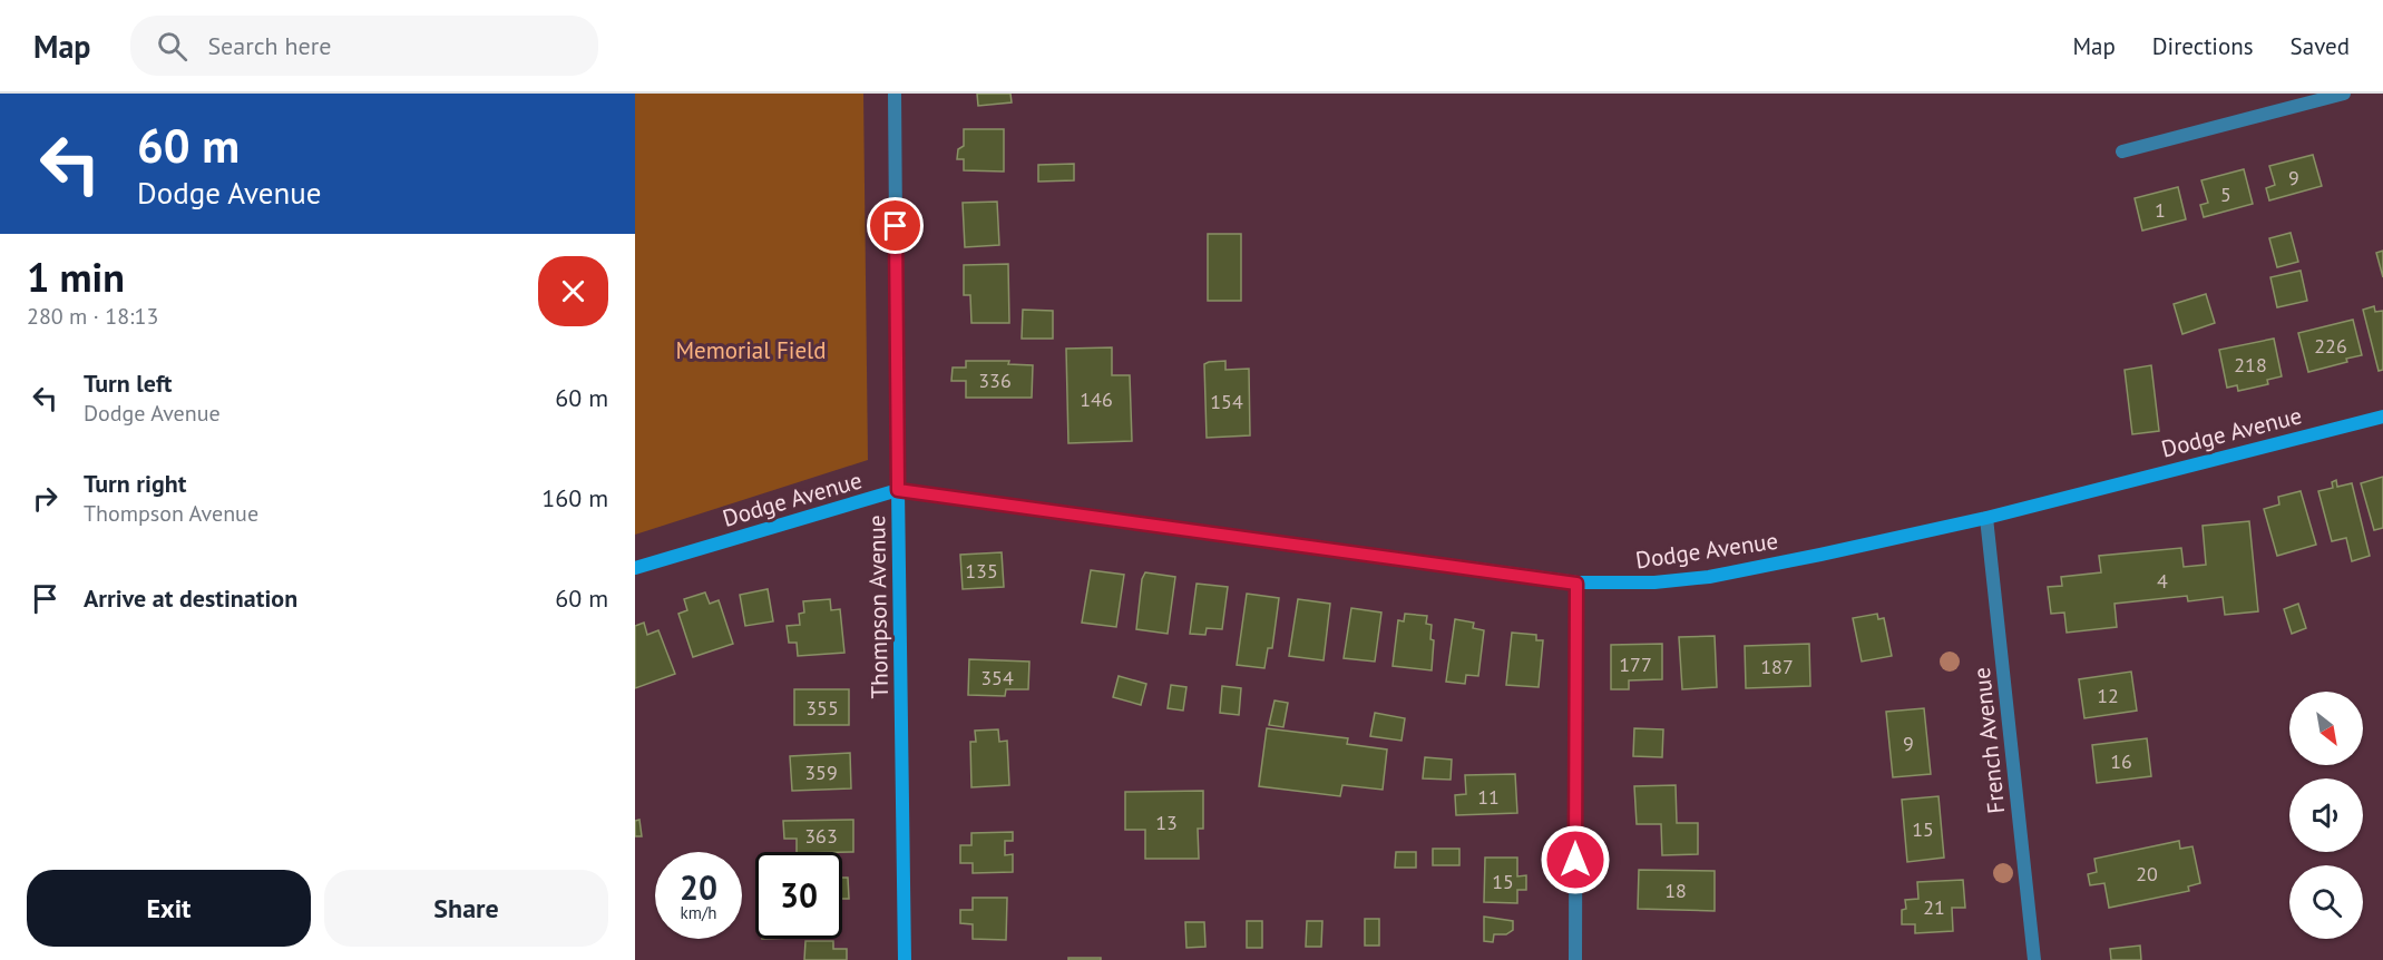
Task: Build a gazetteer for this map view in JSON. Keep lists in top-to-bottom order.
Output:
{
  "streets": {
    "main road": ["Dodge Avenue", "Thompson Avenue"],
    "street": ["French Avenue"]
  },
  "crossings": [
    ["Dodge Avenue", "Thompson Avenue"],
    ["Dodge Avenue", "French Avenue"]
  ],
  "parks": ["Memorial Field"],
  "house_numbers": [
    "9",
    "5",
    "1",
    "226",
    "218",
    "336",
    "146",
    "154",
    "135",
    "4",
    "177",
    "187",
    "354",
    "12",
    "355",
    "9",
    "16",
    "359",
    "11",
    "13",
    "15",
    "363",
    "20",
    "15",
    "18",
    "21"
  ],
  "north": "bottom right",
  "page": {
    "header": "Map",
    "search": "Search here",
    "nav": ["Map", "Directions", "Saved"],
    "turn": ["60 m", "Dodge Avenue"],
    "heading": ["1 min", "280 m · 18:13"],
    "list": [
      {
        "name": "Turn left",
        "note": "Dodge Avenue",
        "value": "60 m"
      },
      {
        "name": "Turn right",
        "note": "Thompson Avenue",
        "value": "160 m"
      },
      {
        "name": "Arrive at destination",
        "value": "60 m"
      }
    ],
    "speed": "20 km/h",
    "limit": "30",
    "buttons": ["Exit", "Share"]
  }
}
